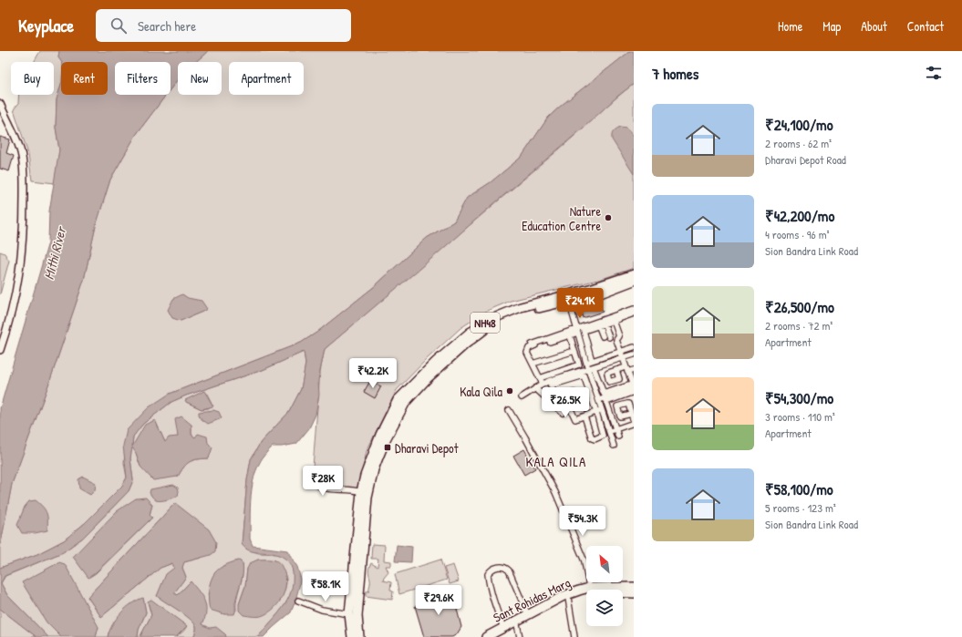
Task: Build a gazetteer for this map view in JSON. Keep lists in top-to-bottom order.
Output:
{
  "streets": {
    "main road": ["NH48", "Sant Rohidas Marg"]
  },
  "districts": ["KALA QILA"],
  "water": ["Mithi River"],
  "places": {
    "other": ["Nature Education Centre", "Kala Qila"],
    "transit": ["Dharavi Depot"]
  },
  "north": "top left",
  "page": {
    "header": "Keyplace",
    "search": "Search here",
    "nav": [
      "Home",
      "Map",
      "About",
      "Contact"
    ],
    "heading": "7 homes",
    "chip": [
      "Buy",
      "Rent",
      "Filters",
      "New",
      "Apartment"
    ],
    "list": [
      {
        "name": "₹24,100/mo",
        "note": "2 rooms · 62 m² · Dharavi Depot Road"
      },
      {
        "name": "₹42,200/mo",
        "note": "4 rooms · 96 m² · Sion Bandra Link Road"
      },
      {
        "name": "₹26,500/mo",
        "note": "2 rooms · 72 m² · Apartment"
      },
      {
        "name": "₹54,300/mo",
        "note": "3 rooms · 110 m² · Apartment"
      },
      {
        "name": "₹58,100/mo",
        "note": "5 rooms · 123 m² · Sion Bandra Link Road"
      }
    ],
    "price": [
      "₹24.1K",
      "₹42.2K",
      "₹26.5K",
      "₹28K",
      "₹54.3K",
      "₹58.1K",
      "₹29.6K"
    ]
  }
}
